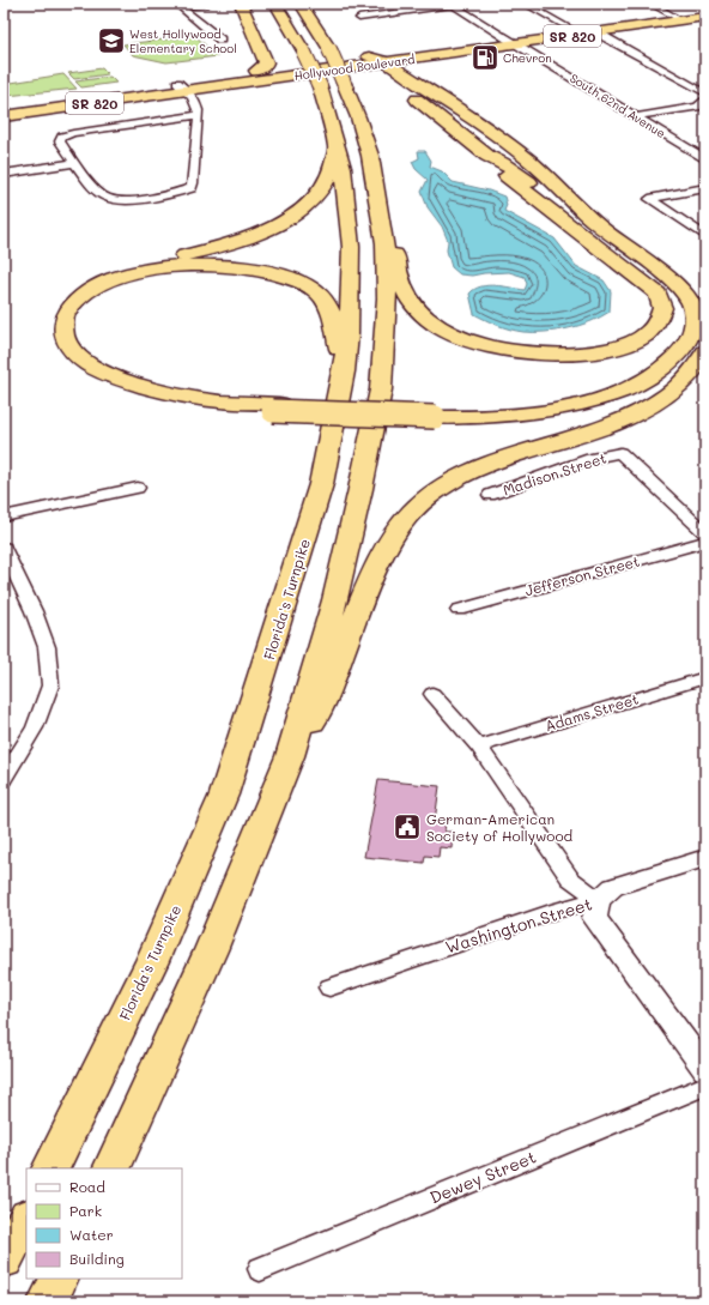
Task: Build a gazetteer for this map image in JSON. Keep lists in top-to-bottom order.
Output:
{
  "streets": {
    "highway": ["SR 820", "Hollywood Boulevard", "Florida's Turnpike"],
    "street": [
      "South 62nd Avenue",
      "Madison Street",
      "Jefferson Street",
      "Adams Street",
      "Washington Street",
      "Dewey Street"
    ]
  },
  "crossings": [
    ["Hollywood Boulevard", "South 62nd Avenue"]
  ],
  "places": {
    "school or university": ["West Hollywood Elementary School"],
    "fuel station": ["Chevron"],
    "public building": ["German-American Society of Hollywood"]
  },
  "legend": [
    "Road",
    "Park",
    "Water",
    "Building"
  ]
}
